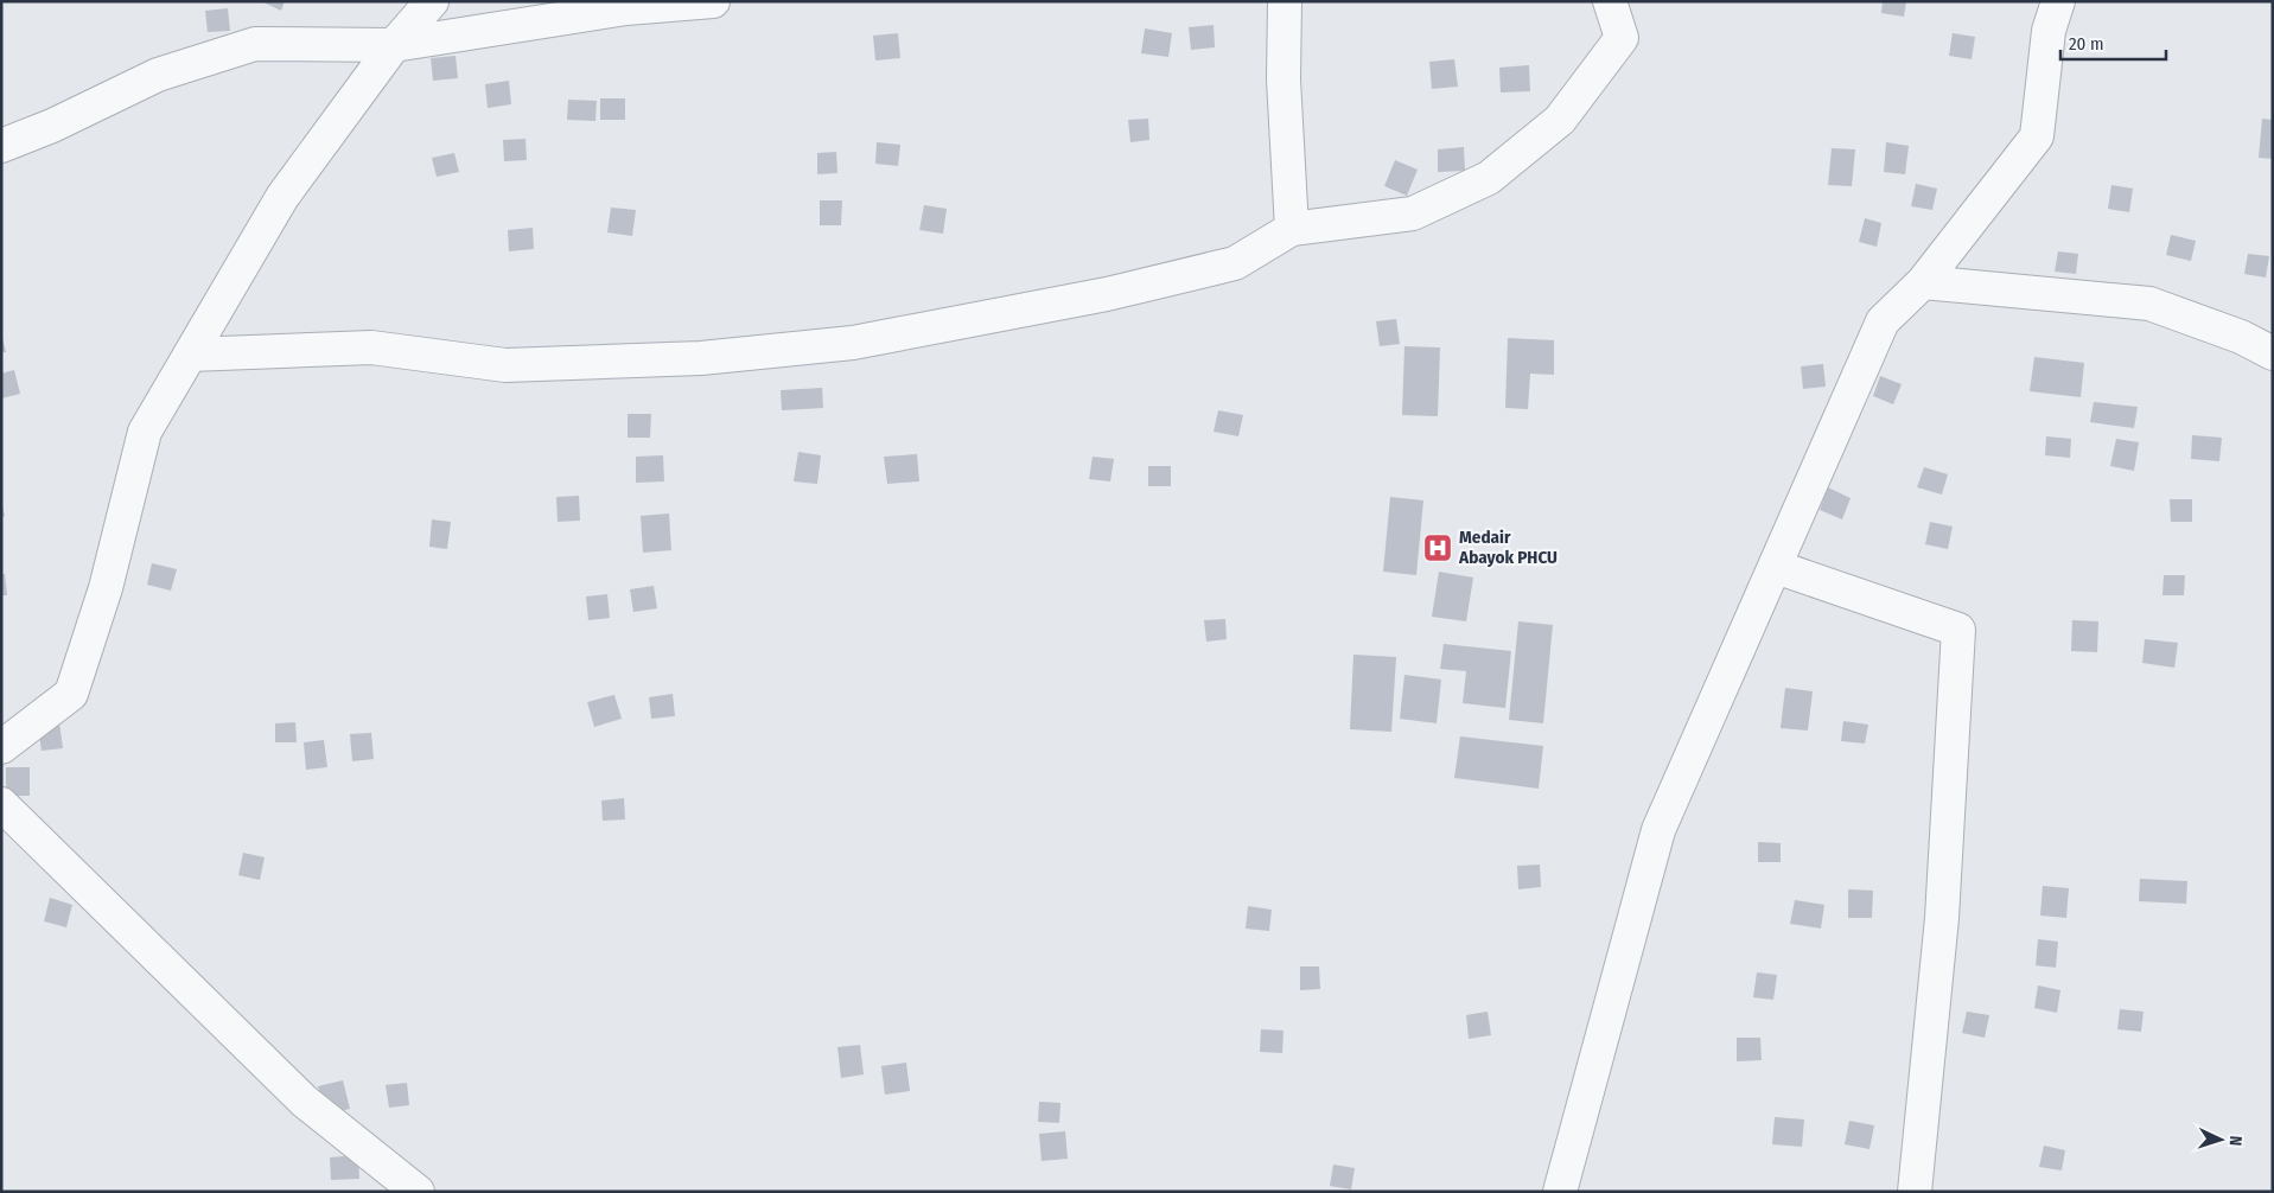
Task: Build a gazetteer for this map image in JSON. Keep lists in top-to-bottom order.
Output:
{
  "places": {
    "hospital": ["Medair Abayok PHCU"]
  },
  "scale_bar": "20 m",
  "north": "right"
}
